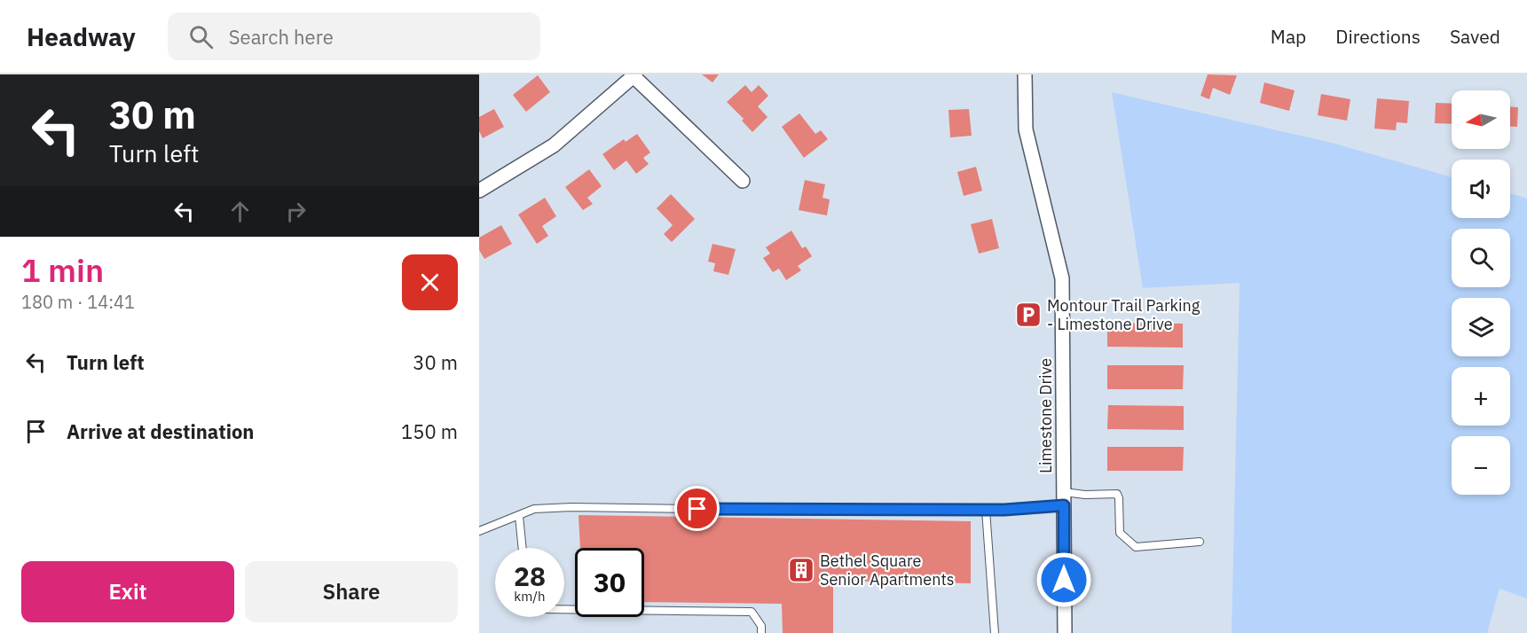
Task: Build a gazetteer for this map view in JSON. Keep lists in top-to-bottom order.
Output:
{
  "streets": {
    "street": ["Limestone Drive"]
  },
  "places": {
    "parking": ["Montour Trail Parking - Limestone Drive"],
    "building": ["Bethel Square Senior Apartments"]
  },
  "north": "left",
  "page": {
    "header": "Headway",
    "search": "Search here",
    "nav": ["Map", "Directions", "Saved"],
    "turn": ["30 m", "Turn left"],
    "map_buttons": ["+", "−"],
    "heading": ["1 min", "180 m · 14:41"],
    "list": [
      {
        "name": "Turn left",
        "value": "30 m"
      },
      {
        "name": "Arrive at destination",
        "value": "150 m"
      }
    ],
    "speed": "28 km/h",
    "limit": "30",
    "buttons": ["Exit", "Share"]
  }
}
